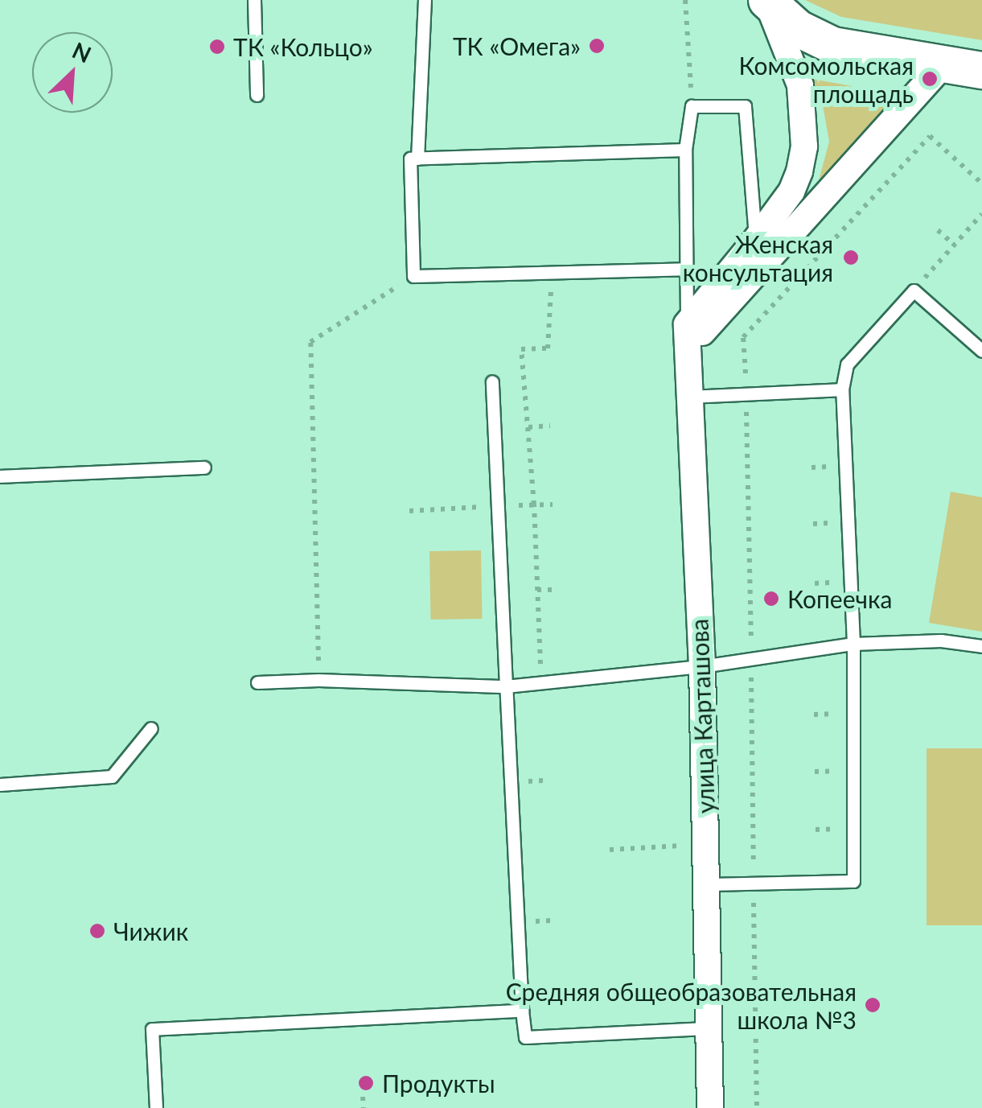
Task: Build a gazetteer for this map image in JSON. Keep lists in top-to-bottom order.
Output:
{
  "streets": {
    "street": ["улица Карташова"]
  },
  "places": [
    "ТК «Омега»",
    "ТК «Кольцо»",
    "Комсомольская площадь",
    "Женская консультация",
    "Копеечка",
    "Чижик",
    "Средняя общеобразовательная школа №3",
    "Продукты"
  ],
  "north": "top right"
}
